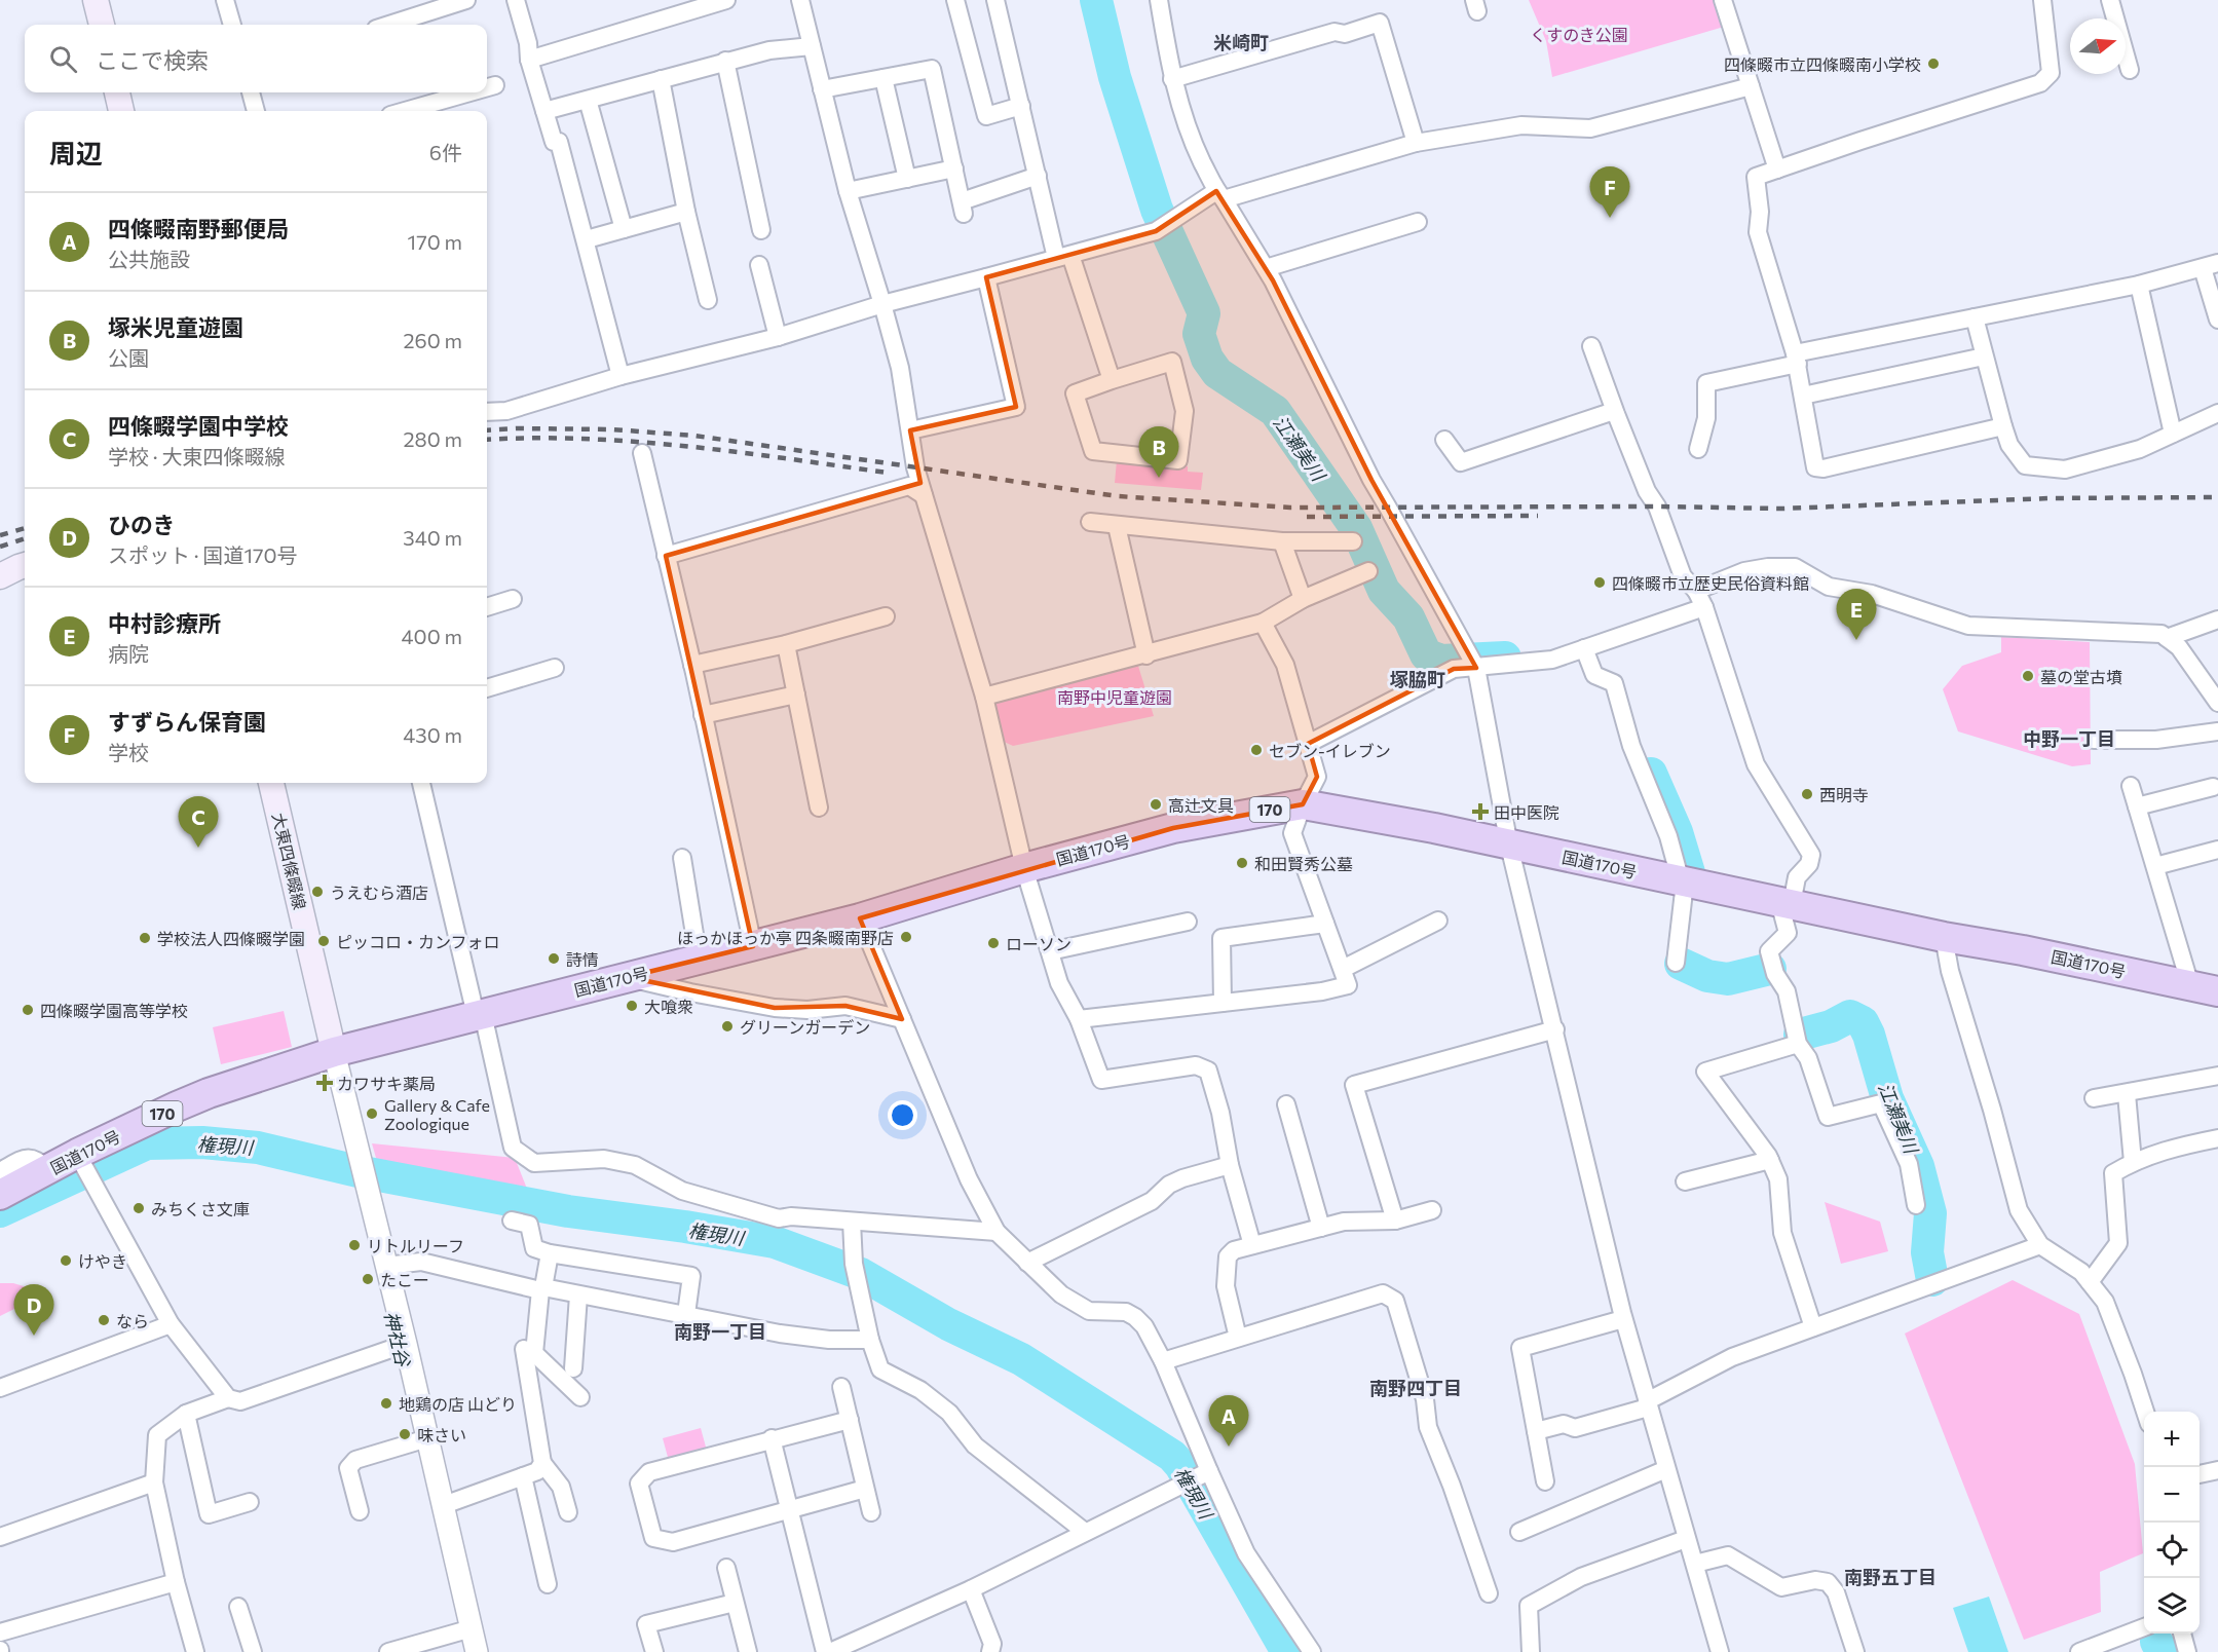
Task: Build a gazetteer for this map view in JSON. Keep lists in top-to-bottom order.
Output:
{
  "streets": {
    "highway": ["170", "国道170号"],
    "main road": ["大東四條畷線"]
  },
  "crossings": [
    ["国道170号", "大東四條畷線"]
  ],
  "districts": [
    "米崎町",
    "塚脇町",
    "中野一丁目",
    "南野一丁目",
    "南野四丁目",
    "南野五丁目"
  ],
  "water": ["江瀬美川", "権現川", "神社谷"],
  "parks": ["くすのき公園", "南野中児童遊園"],
  "places": {
    "other": [
      "四條畷市立四條畷南小学校",
      "四條畷市立歴史民俗資料館",
      "墓の堂古墳",
      "セブン-イレブン",
      "西明寺",
      "高辻文具",
      "和田賢秀公墓",
      "うえむら酒店",
      "ほっかほっか亭 四条畷南野店",
      "学校法人四條畷学園",
      "ピッコロ・カンフォロ",
      "ローソン",
      "詩情",
      "大喰衆",
      "四條畷学園高等学校",
      "グリーンガーデン",
      "Gallery & Cafe Zoologique",
      "みちくさ文庫",
      "リトルリーフ",
      "けやき",
      "たこー",
      "なら",
      "地鶏の店 山どり",
      "味さい"
    ],
    "health": ["田中医院", "カワサキ薬局"]
  },
  "north": "right",
  "page": {
    "search": "ここで検索",
    "heading": ["周辺", "6件"],
    "pins": [
      "F",
      "B",
      "E",
      "C",
      "D",
      "A"
    ],
    "list": [
      {
        "mark": "A",
        "name": "四條畷南野郵便局",
        "note": "公共施設",
        "value": "170 m"
      },
      {
        "mark": "B",
        "name": "塚米児童遊園",
        "note": "公園",
        "value": "260 m"
      },
      {
        "mark": "C",
        "name": "四條畷学園中学校",
        "note": "学校 · 大東四條畷線",
        "value": "280 m"
      },
      {
        "mark": "D",
        "name": "ひのき",
        "note": "スポット · 国道170号",
        "value": "340 m"
      },
      {
        "mark": "E",
        "name": "中村診療所",
        "note": "病院",
        "value": "400 m"
      },
      {
        "mark": "F",
        "name": "すずらん保育園",
        "note": "学校",
        "value": "430 m"
      }
    ],
    "map_buttons": ["+", "−"]
  }
}
